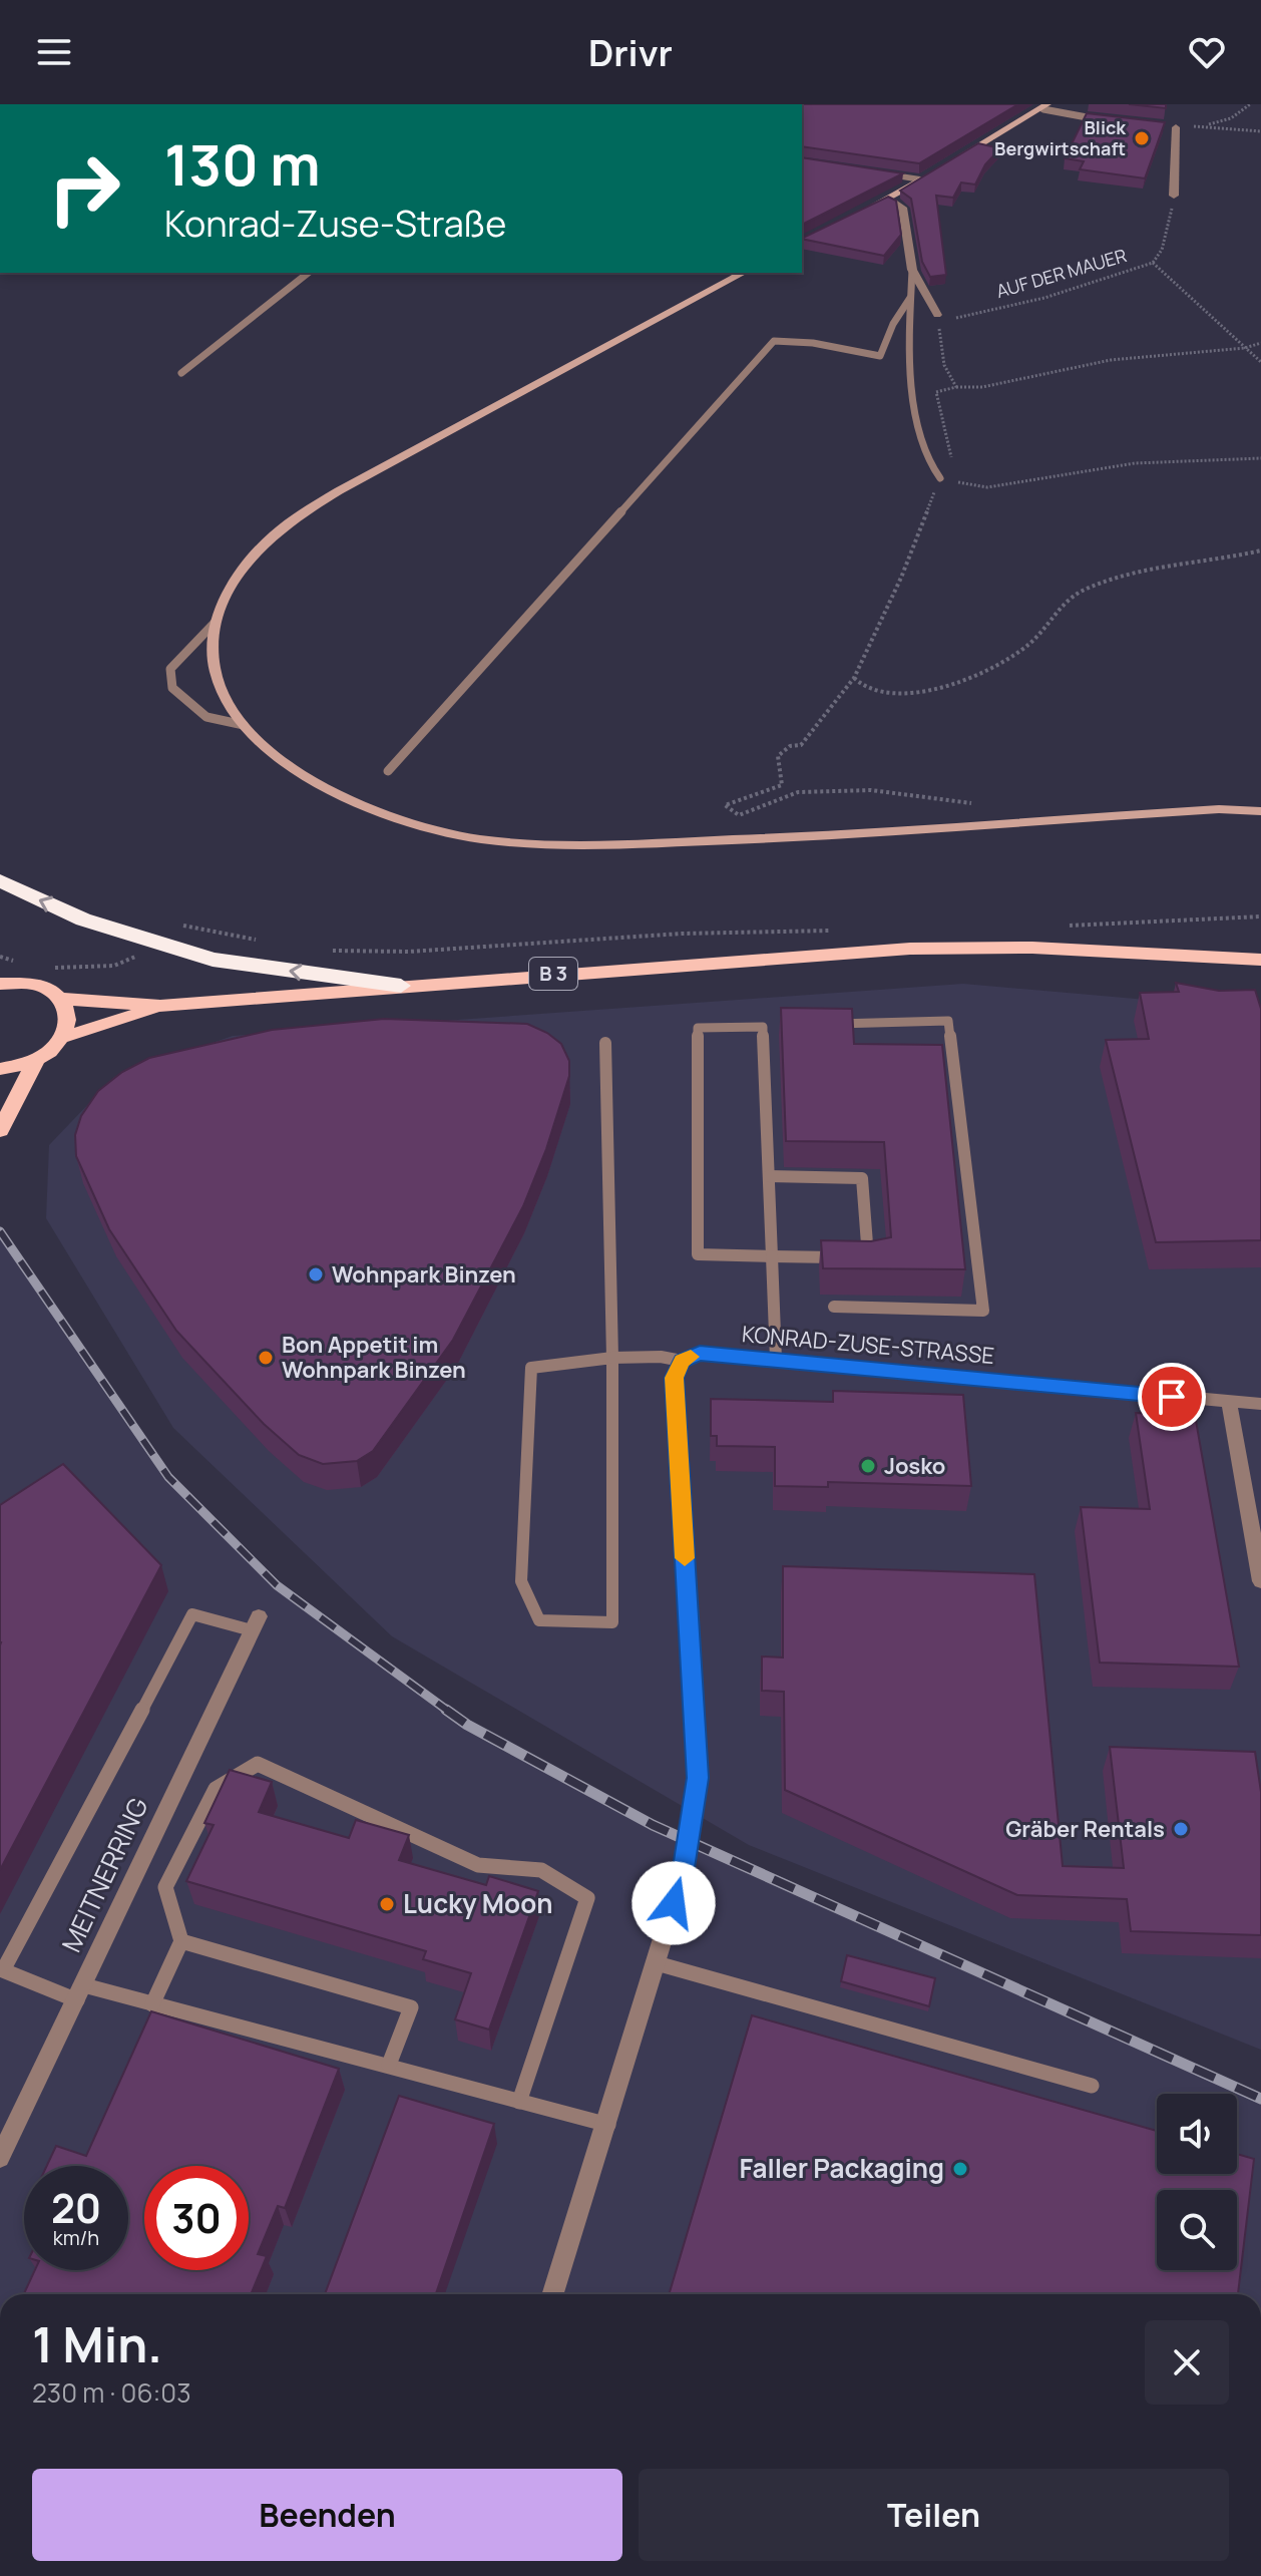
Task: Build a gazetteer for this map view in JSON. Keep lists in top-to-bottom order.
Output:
{
  "streets": {
    "main road": ["B 3"],
    "street": ["KONRAD-ZUSE-STRASSE", "MEITNERRING"],
    "path": ["AUF DER MAUER"]
  },
  "places": [
    "Blick Bergwirtschaft",
    "Wohnpark Binzen",
    "Bon Appetit im Wohnpark Binzen",
    "Josko",
    "Gräber Rentals",
    "Lucky Moon",
    "Faller Packaging"
  ],
  "page": {
    "header": "Drivr",
    "turn": ["130 m", "Konrad-Zuse-Straße"],
    "speed": "20 km/h",
    "limit": "30",
    "heading": ["1 Min.", "230 m · 06:03"],
    "buttons": ["Beenden", "Teilen"]
  }
}
